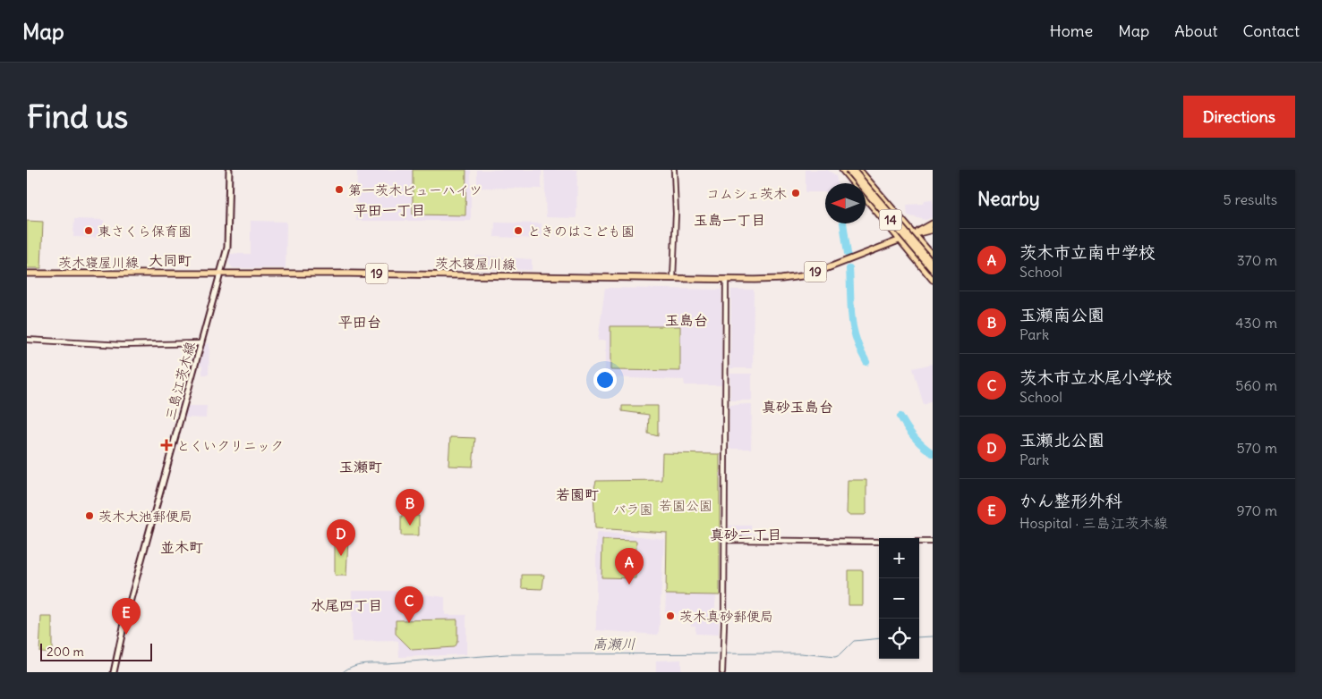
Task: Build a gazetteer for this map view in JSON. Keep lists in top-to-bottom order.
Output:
{
  "streets": {
    "main road": [
      "14",
      "茨木寝屋川線",
      "19",
      "三島江茨木線"
    ]
  },
  "crossings": [
    ["14", "茨木寝屋川線"],
    ["茨木寝屋川線", "三島江茨木線"]
  ],
  "districts": [
    "平田一丁目",
    "玉島一丁目",
    "大同町",
    "玉島台",
    "平田台",
    "真砂玉島台",
    "玉瀬町",
    "若園町",
    "真砂二丁目",
    "並木町",
    "水尾四丁目"
  ],
  "water": ["高瀬川"],
  "parks": ["若園公園", "バラ園"],
  "places": {
    "other": [
      "第一茨木ビューハイツ",
      "コムシェ茨木",
      "東さくら保育園",
      "ときのはこども園",
      "茨木大池郵便局",
      "茨木真砂郵便局"
    ],
    "health": ["とくいクリニック"]
  },
  "scale_bar": "200 m",
  "north": "left",
  "page": {
    "header": "Map",
    "nav": [
      "Home",
      "Map",
      "About",
      "Contact"
    ],
    "buttons": "Directions",
    "title": "Find us",
    "heading": ["Nearby", "5 results"],
    "list": [
      {
        "mark": "A",
        "name": "茨木市立南中学校",
        "note": "School",
        "value": "370 m"
      },
      {
        "mark": "B",
        "name": "玉瀬南公園",
        "note": "Park",
        "value": "430 m"
      },
      {
        "mark": "C",
        "name": "茨木市立水尾小学校",
        "note": "School",
        "value": "560 m"
      },
      {
        "mark": "D",
        "name": "玉瀬北公園",
        "note": "Park",
        "value": "570 m"
      },
      {
        "mark": "E",
        "name": "かん整形外科",
        "note": "Hospital · 三島江茨木線",
        "value": "970 m"
      }
    ],
    "pins": [
      "B",
      "D",
      "A",
      "C",
      "E"
    ],
    "map_buttons": ["+", "−"],
    "scale": "200 m"
  }
}
